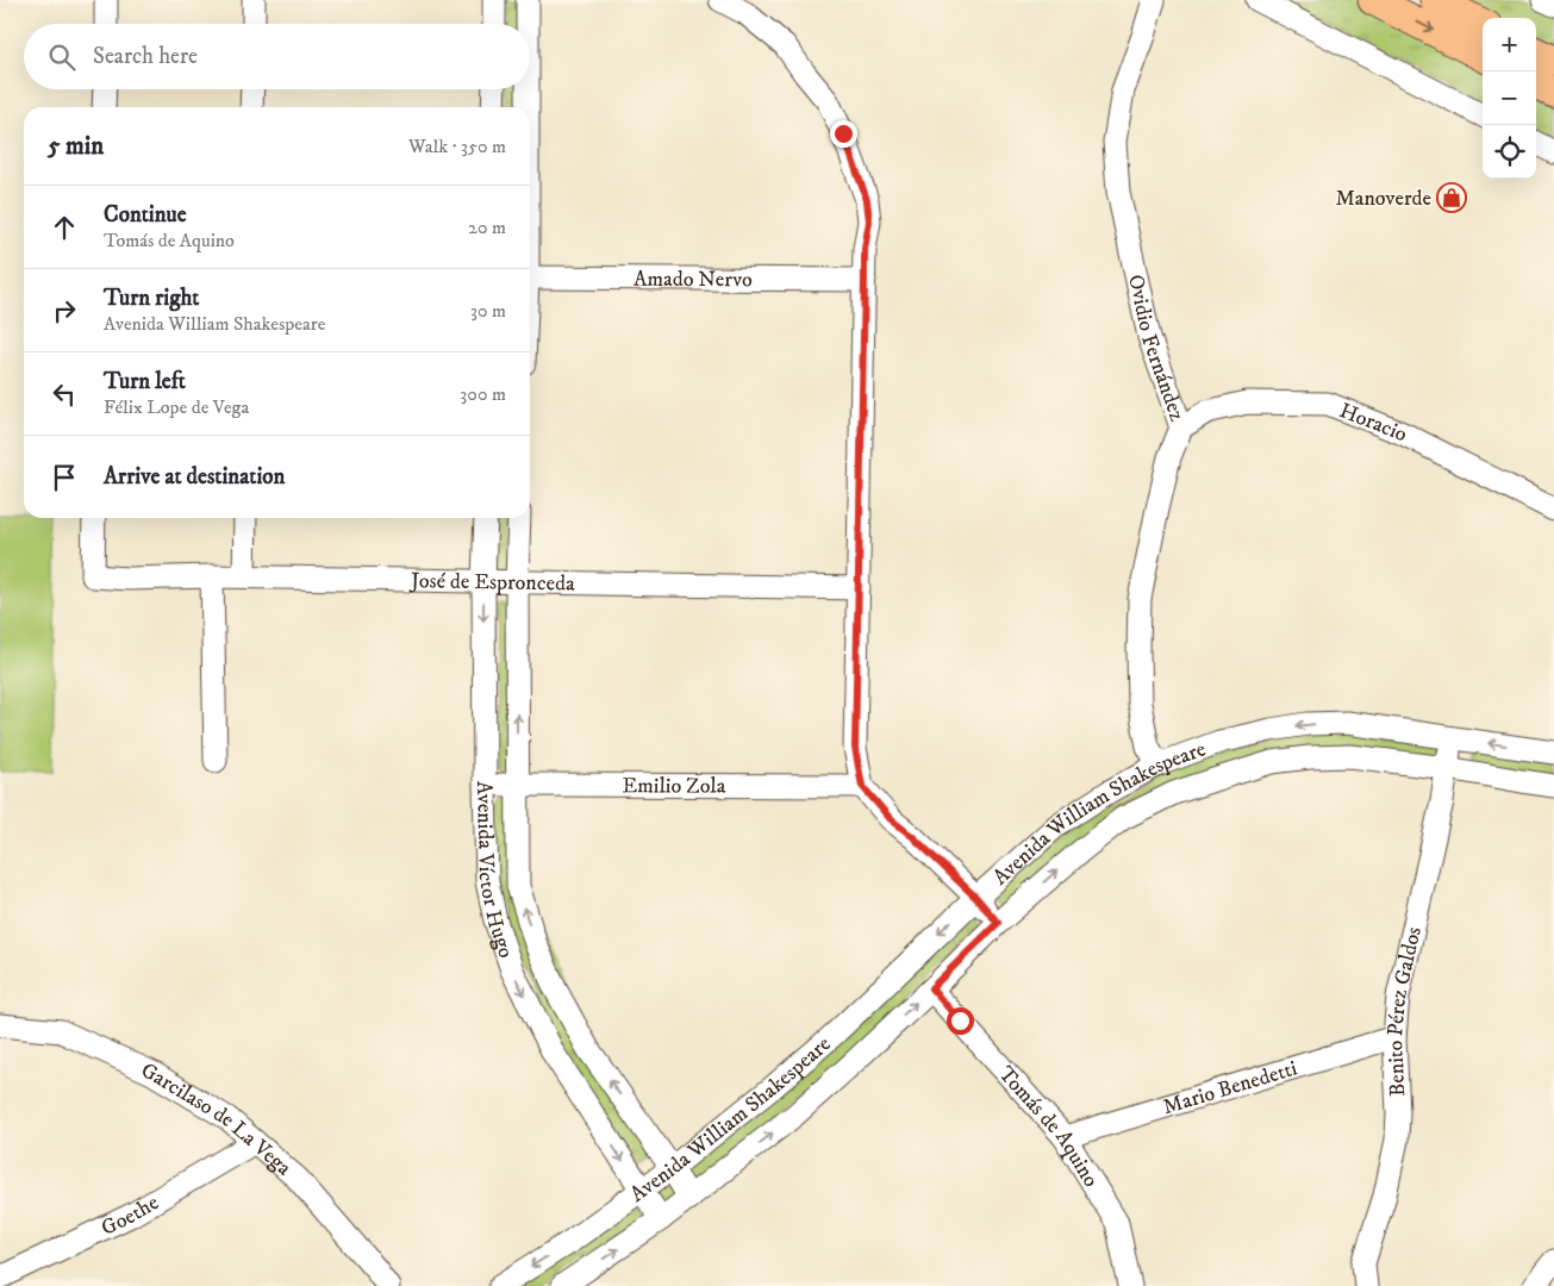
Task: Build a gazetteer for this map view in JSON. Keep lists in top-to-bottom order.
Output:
{
  "streets": {
    "street": [
      "Amado Nervo",
      "Ovidio Fernández",
      "Horacio",
      "José de Espronceda",
      "Emilio Zola",
      "Avenida William Shakespeare",
      "Avenida Víctor Hugo",
      "Benito Pérez Galdos",
      "Mario Benedetti",
      "Garcilaso de La Vega",
      "Tomás de Aquino",
      "Goethe"
    ]
  },
  "crossings": [
    ["Ovidio Fernández", "Horacio"],
    ["Ovidio Fernández", "Avenida William Shakespeare"],
    ["José de Espronceda", "Avenida Víctor Hugo"],
    ["Emilio Zola", "Avenida Víctor Hugo"],
    ["Avenida William Shakespeare", "Avenida Víctor Hugo"],
    ["Avenida William Shakespeare", "Benito Pérez Galdos"],
    ["Avenida William Shakespeare", "Tomás de Aquino"],
    ["Benito Pérez Galdos", "Mario Benedetti"],
    ["Mario Benedetti", "Tomás de Aquino"],
    ["Garcilaso de La Vega", "Goethe"]
  ],
  "places": {
    "shop": ["Manoverde"]
  },
  "page": {
    "map_buttons": ["+", "−"],
    "search": "Search here",
    "heading": ["5 min", "Walk · 350 m"],
    "list": [
      ["Continue", "Tomás de Aquino", "20 m"],
      ["Turn right", "Avenida William Shakespeare", "30 m"],
      ["Turn left", "Félix Lope de Vega", "300 m"],
      "Arrive at destination"
    ]
  }
}
